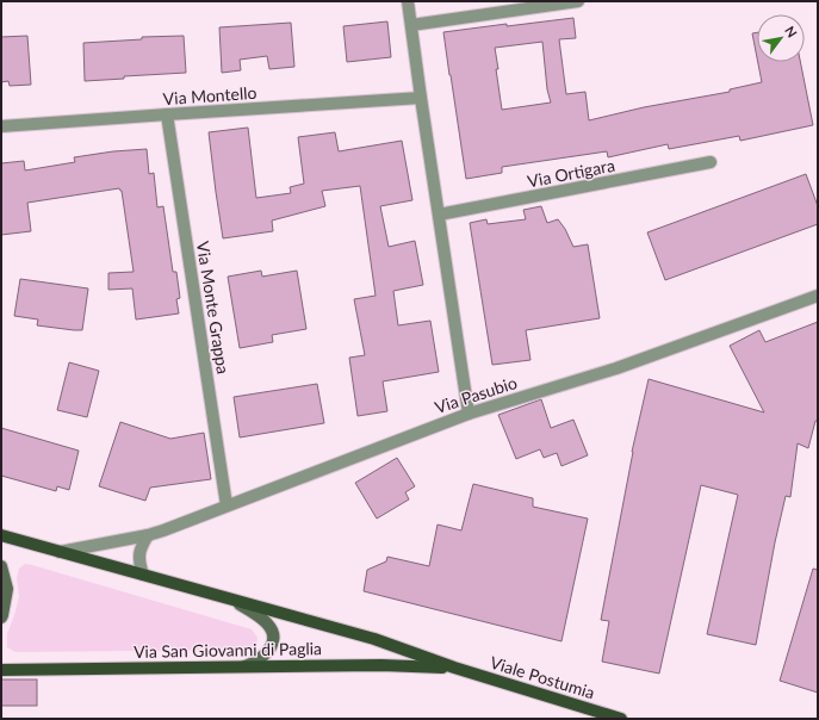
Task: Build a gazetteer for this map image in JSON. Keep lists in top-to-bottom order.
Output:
{
  "streets": {
    "main road": ["Via San Giovanni di Paglia", "Viale Postumia"],
    "street": [
      "Via Montello",
      "Via Ortigara",
      "Via Monte Grappa",
      "Via Pasubio"
    ]
  },
  "crossings": [
    ["Via Montello", "Via Monte Grappa"],
    ["Via Monte Grappa", "Via Pasubio"],
    ["Via San Giovanni di Paglia", "Viale Postumia"]
  ],
  "north": "top right"
}
